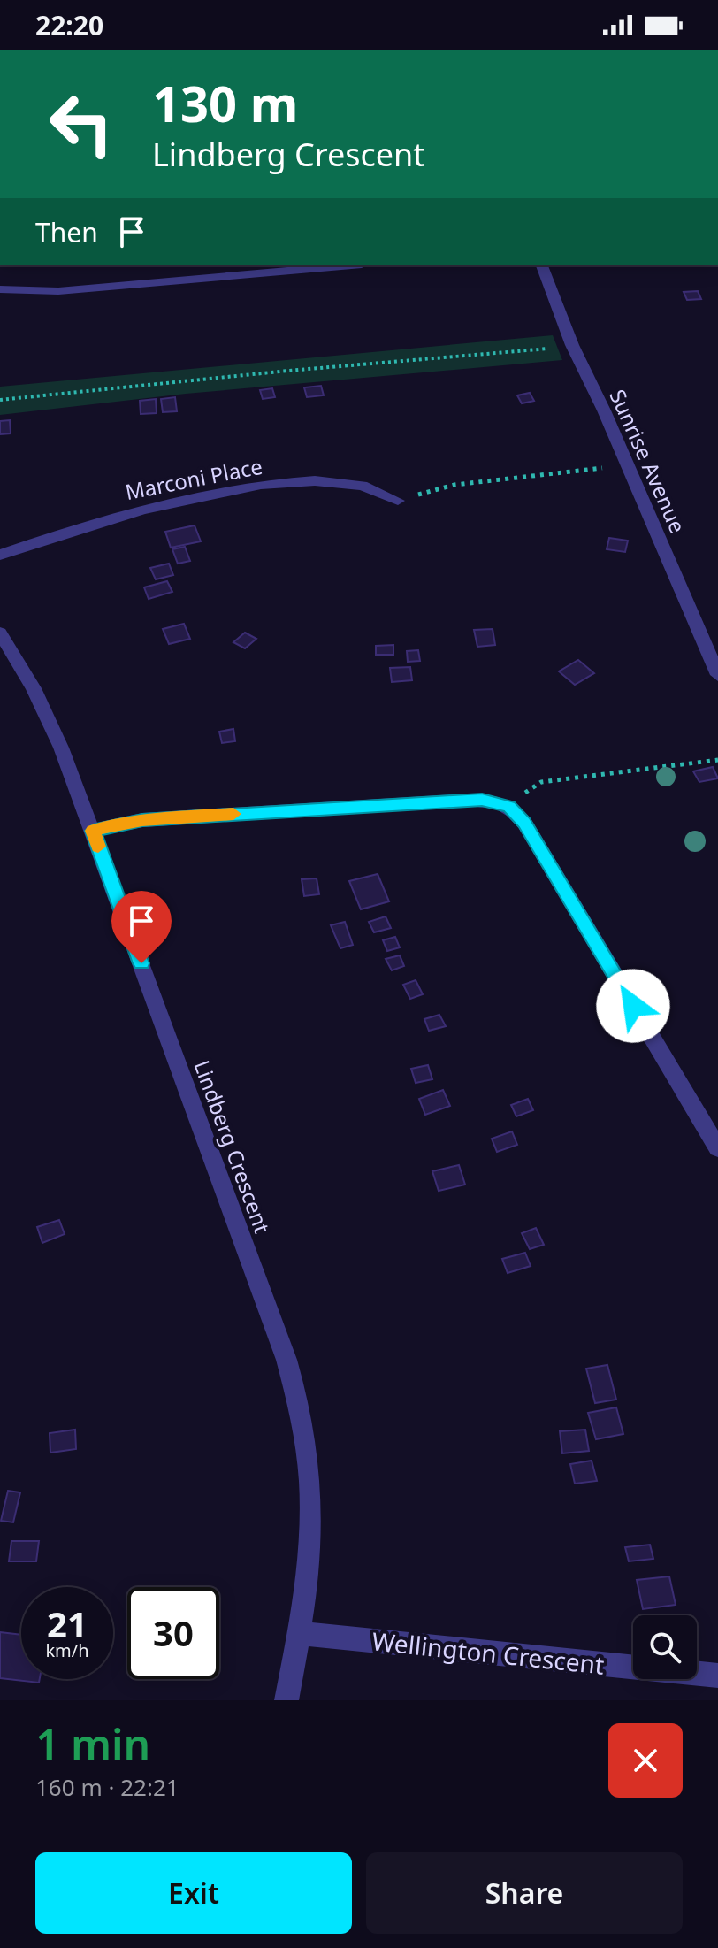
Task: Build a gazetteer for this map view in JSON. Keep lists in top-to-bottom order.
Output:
{
  "streets": {
    "street": [
      "Sunrise Avenue",
      "Marconi Place",
      "Lindberg Crescent",
      "Wellington Crescent"
    ]
  },
  "crossings": [
    ["Lindberg Crescent", "Wellington Crescent"]
  ],
  "page": {
    "status": "22:20",
    "turn": ["130 m", "Lindberg Crescent"],
    "then": "Then",
    "speed": "21 km/h",
    "limit": "30",
    "heading": ["1 min", "160 m · 22:21"],
    "buttons": ["Exit", "Share"]
  }
}
